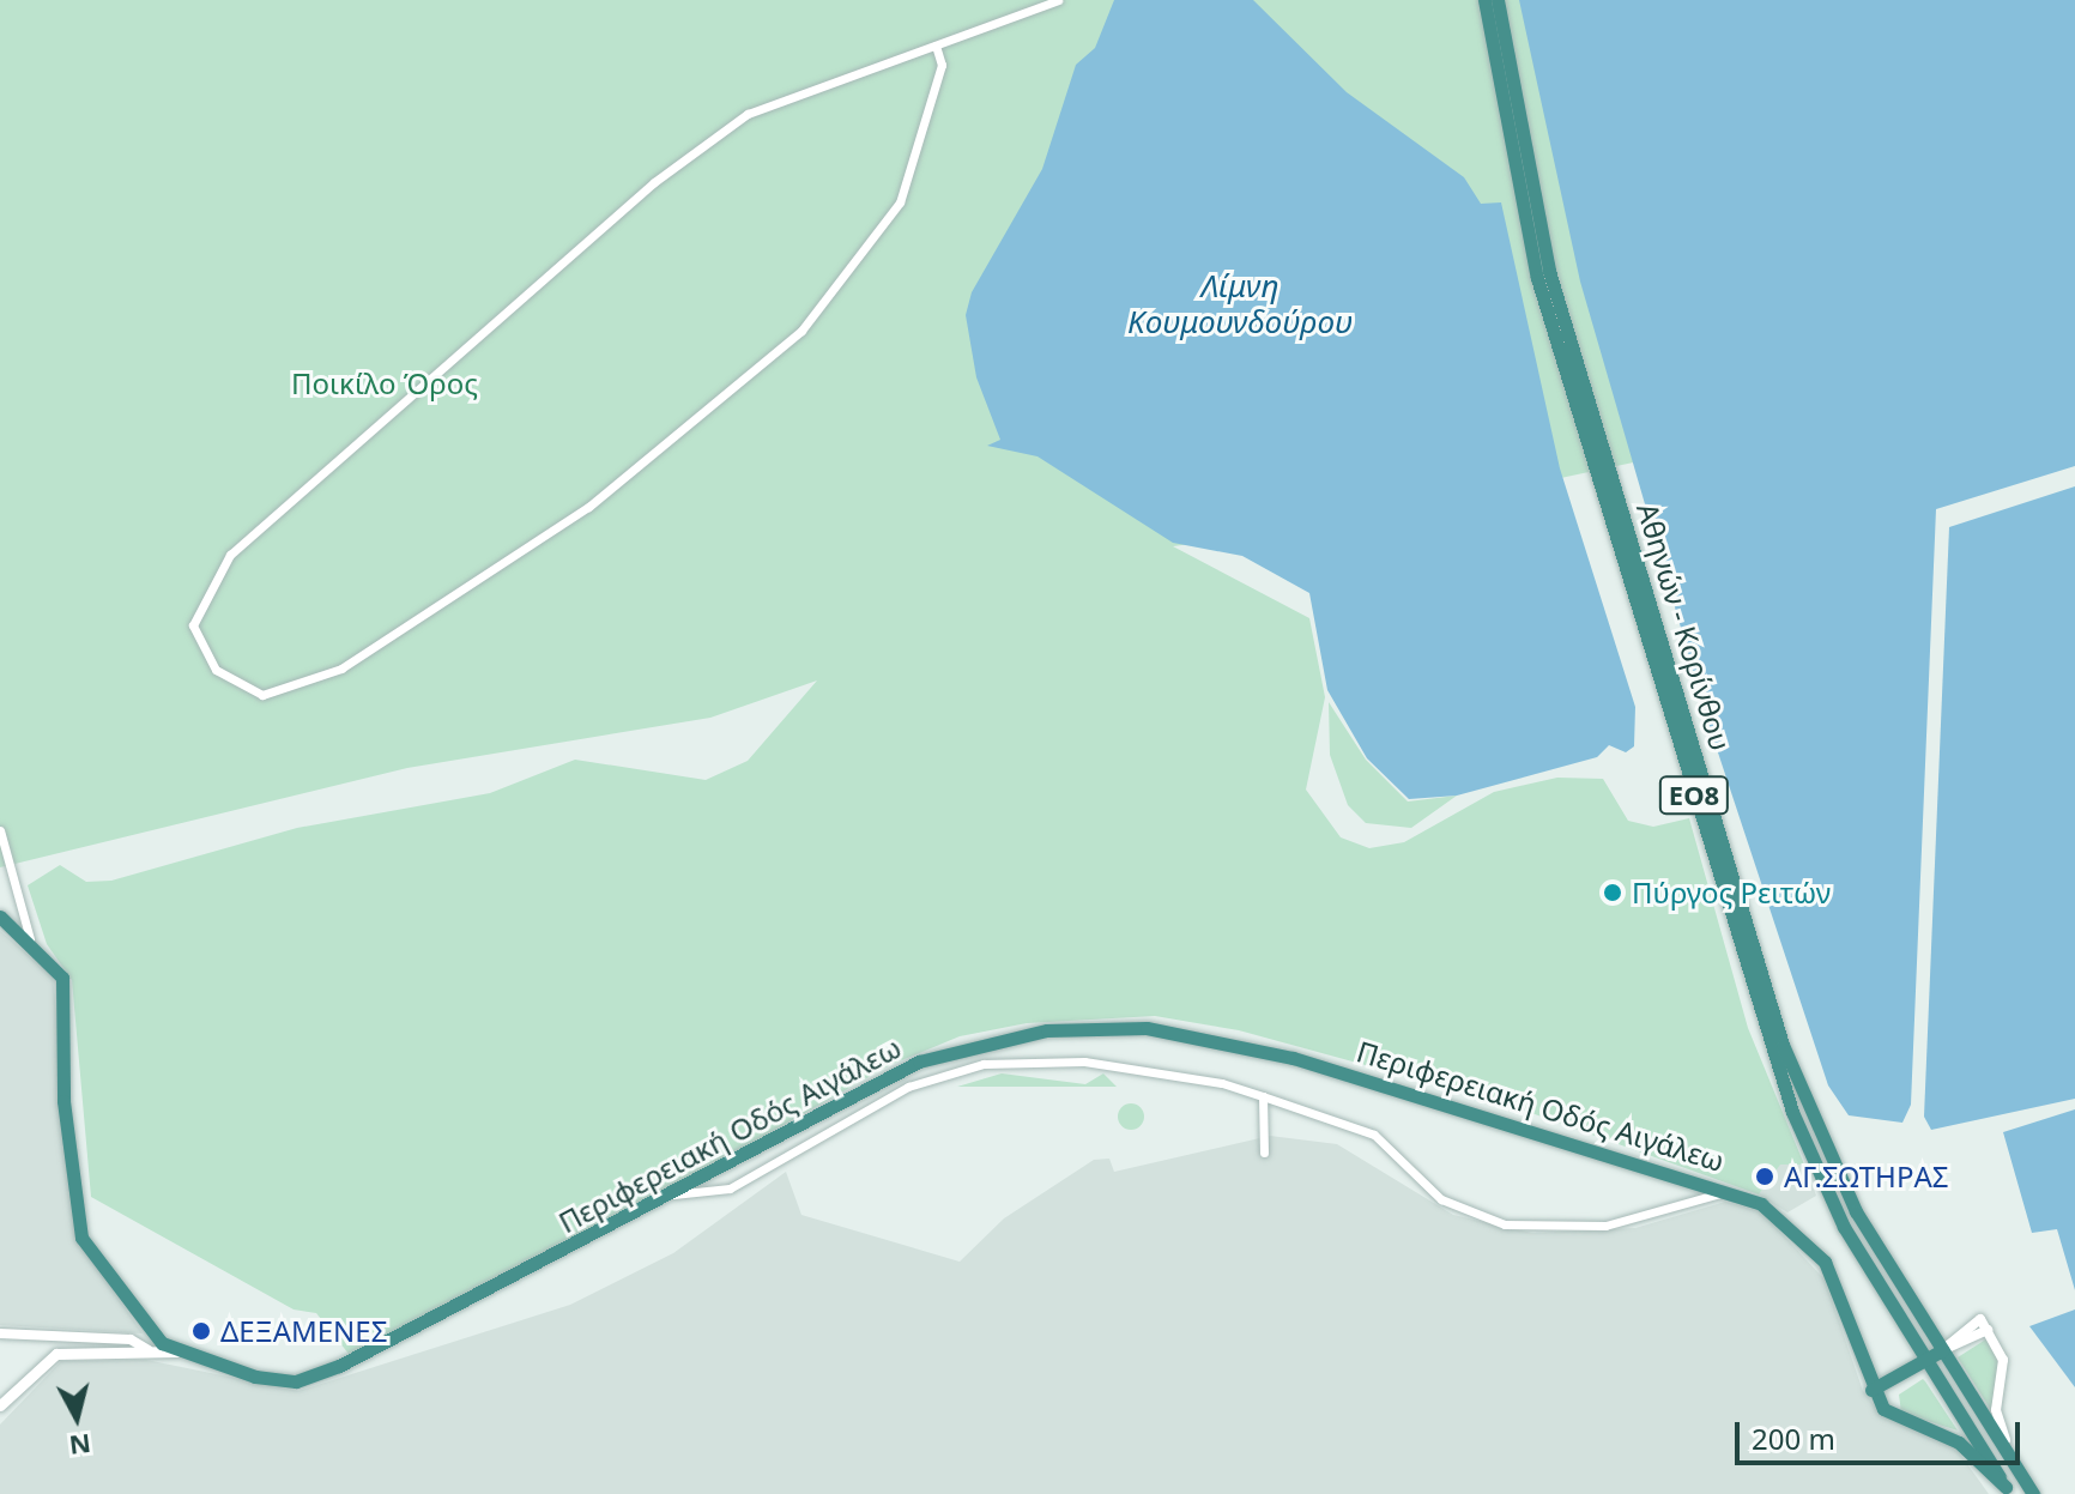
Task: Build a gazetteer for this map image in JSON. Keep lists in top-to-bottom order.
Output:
{
  "streets": {
    "highway": ["Αθηνών - Κορίνθου", "ΕΟ8", "Περιφερειακή Οδός Αιγάλεω"]
  },
  "water": ["Λίμνη Κουμουνδούρου"],
  "parks": ["Ποικίλο Όρος"],
  "places": ["Πύργος Ρειτών", "ΑΓ.ΣΩΤΗΡΑΣ", "ΔΕΞΑΜΕΝΕΣ"],
  "scale_bar": "200 m",
  "north": "bottom"
}
